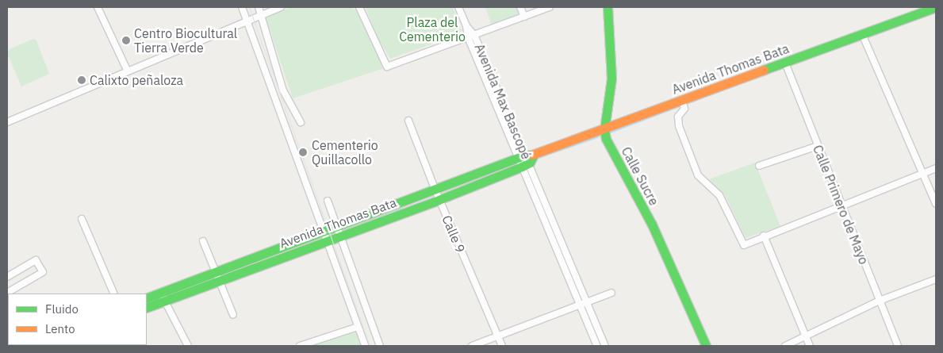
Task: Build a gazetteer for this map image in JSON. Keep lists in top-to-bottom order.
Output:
{
  "streets": {
    "main road": ["Avenida Thomas Bata", "Calle Sucre"],
    "street": ["Avenida Max Bascopé", "Calle Primero de Mayo", "Calle 9"]
  },
  "crossings": [
    ["Avenida Thomas Bata", "Avenida Max Bascopé"],
    ["Avenida Thomas Bata", "Calle Sucre"],
    ["Avenida Thomas Bata", "Calle Primero de Mayo"],
    ["Avenida Thomas Bata", "Calle 9"]
  ],
  "parks": ["Plaza del Cementerio"],
  "places": ["Centro Biocultural Tierra Verde", "Calixto peñaloza", "Cementerio Quillacollo"],
  "legend": ["Fluido", "Lento"]
}
